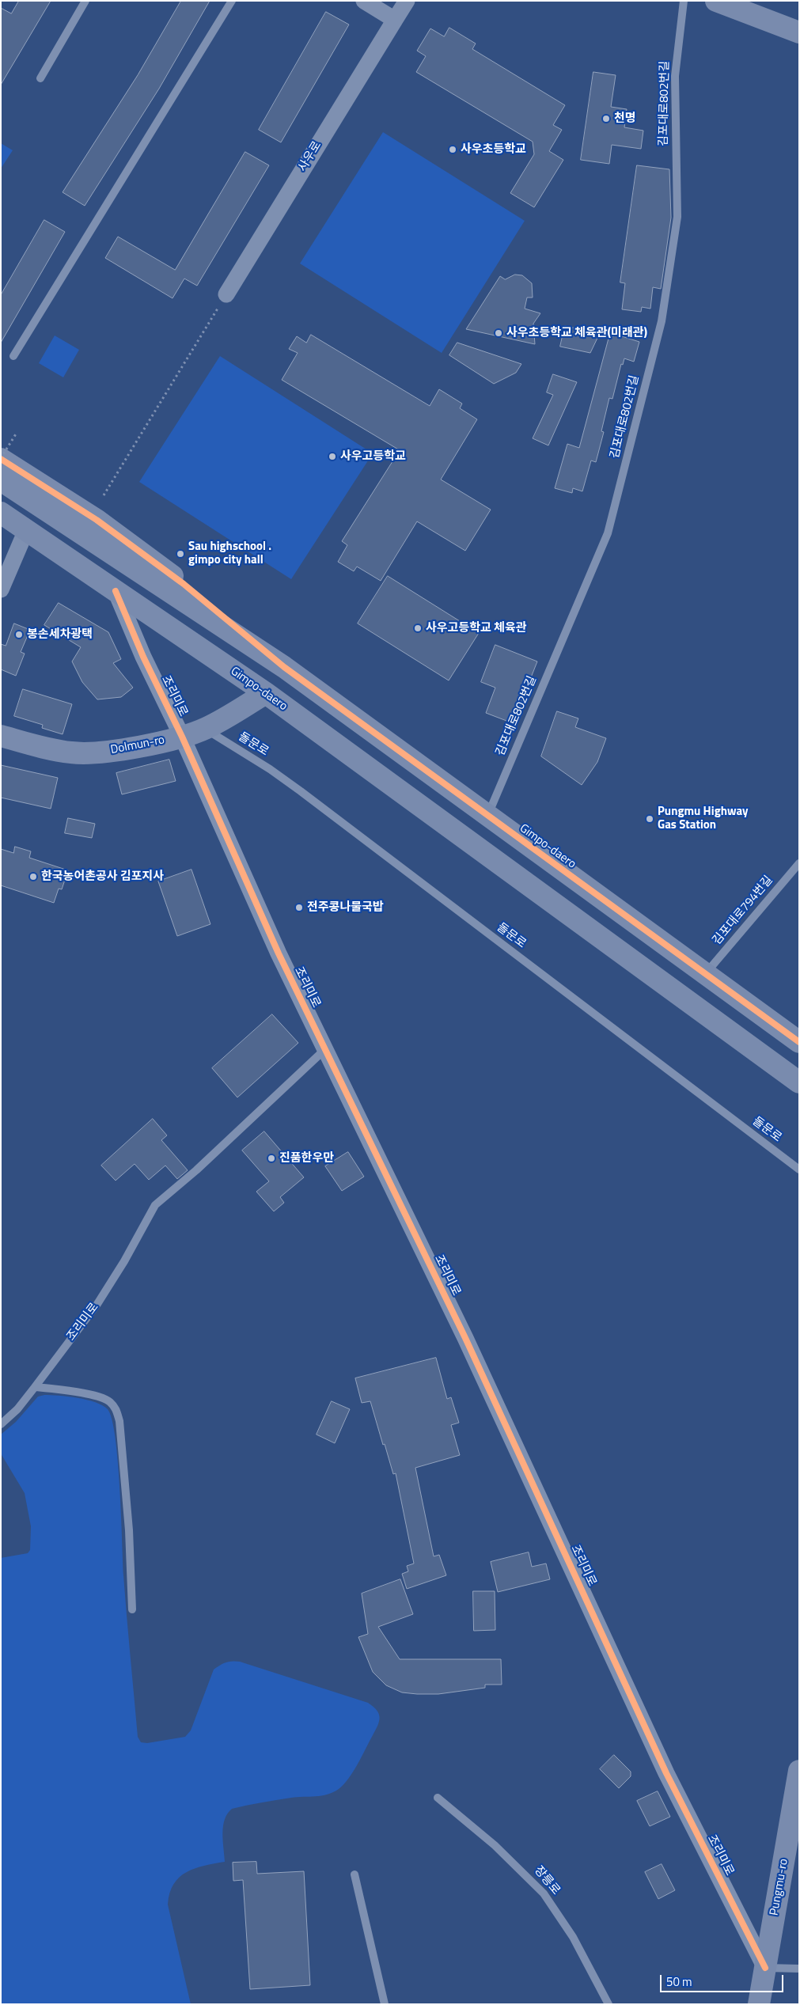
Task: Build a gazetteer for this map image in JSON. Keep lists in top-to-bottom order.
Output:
{
  "streets": {
    "main road": ["Gimpo-daero", "Dolmun-ro", "Pungmu-ro"],
    "street": ["사우로", "조리미로"],
    "lane": [
      "김포대로802번길",
      "돌문로",
      "김포대로794번길",
      "장릉로"
    ]
  },
  "crossings": [
    ["김포대로802번길", "Gimpo-daero"],
    ["Gimpo-daero", "조리미로"],
    ["Gimpo-daero", "Dolmun-ro"],
    ["Gimpo-daero", "김포대로794번길"],
    ["조리미로", "Dolmun-ro"],
    ["조리미로", "Pungmu-ro"],
    ["돌문로", "Dolmun-ro"]
  ],
  "places": [
    "천명",
    "사우초등학교",
    "사우초등학교 체육관(미래관)",
    "사우고등학교",
    "Sau highschool . gimpo city hall",
    "사우고등학교 체육관",
    "봉손세차광택",
    "Pungmu Highway Gas Station",
    "한국농어촌공사 김포지사",
    "전주콩나물국밥",
    "진품한우만"
  ],
  "scale_bar": "50 m"
}
